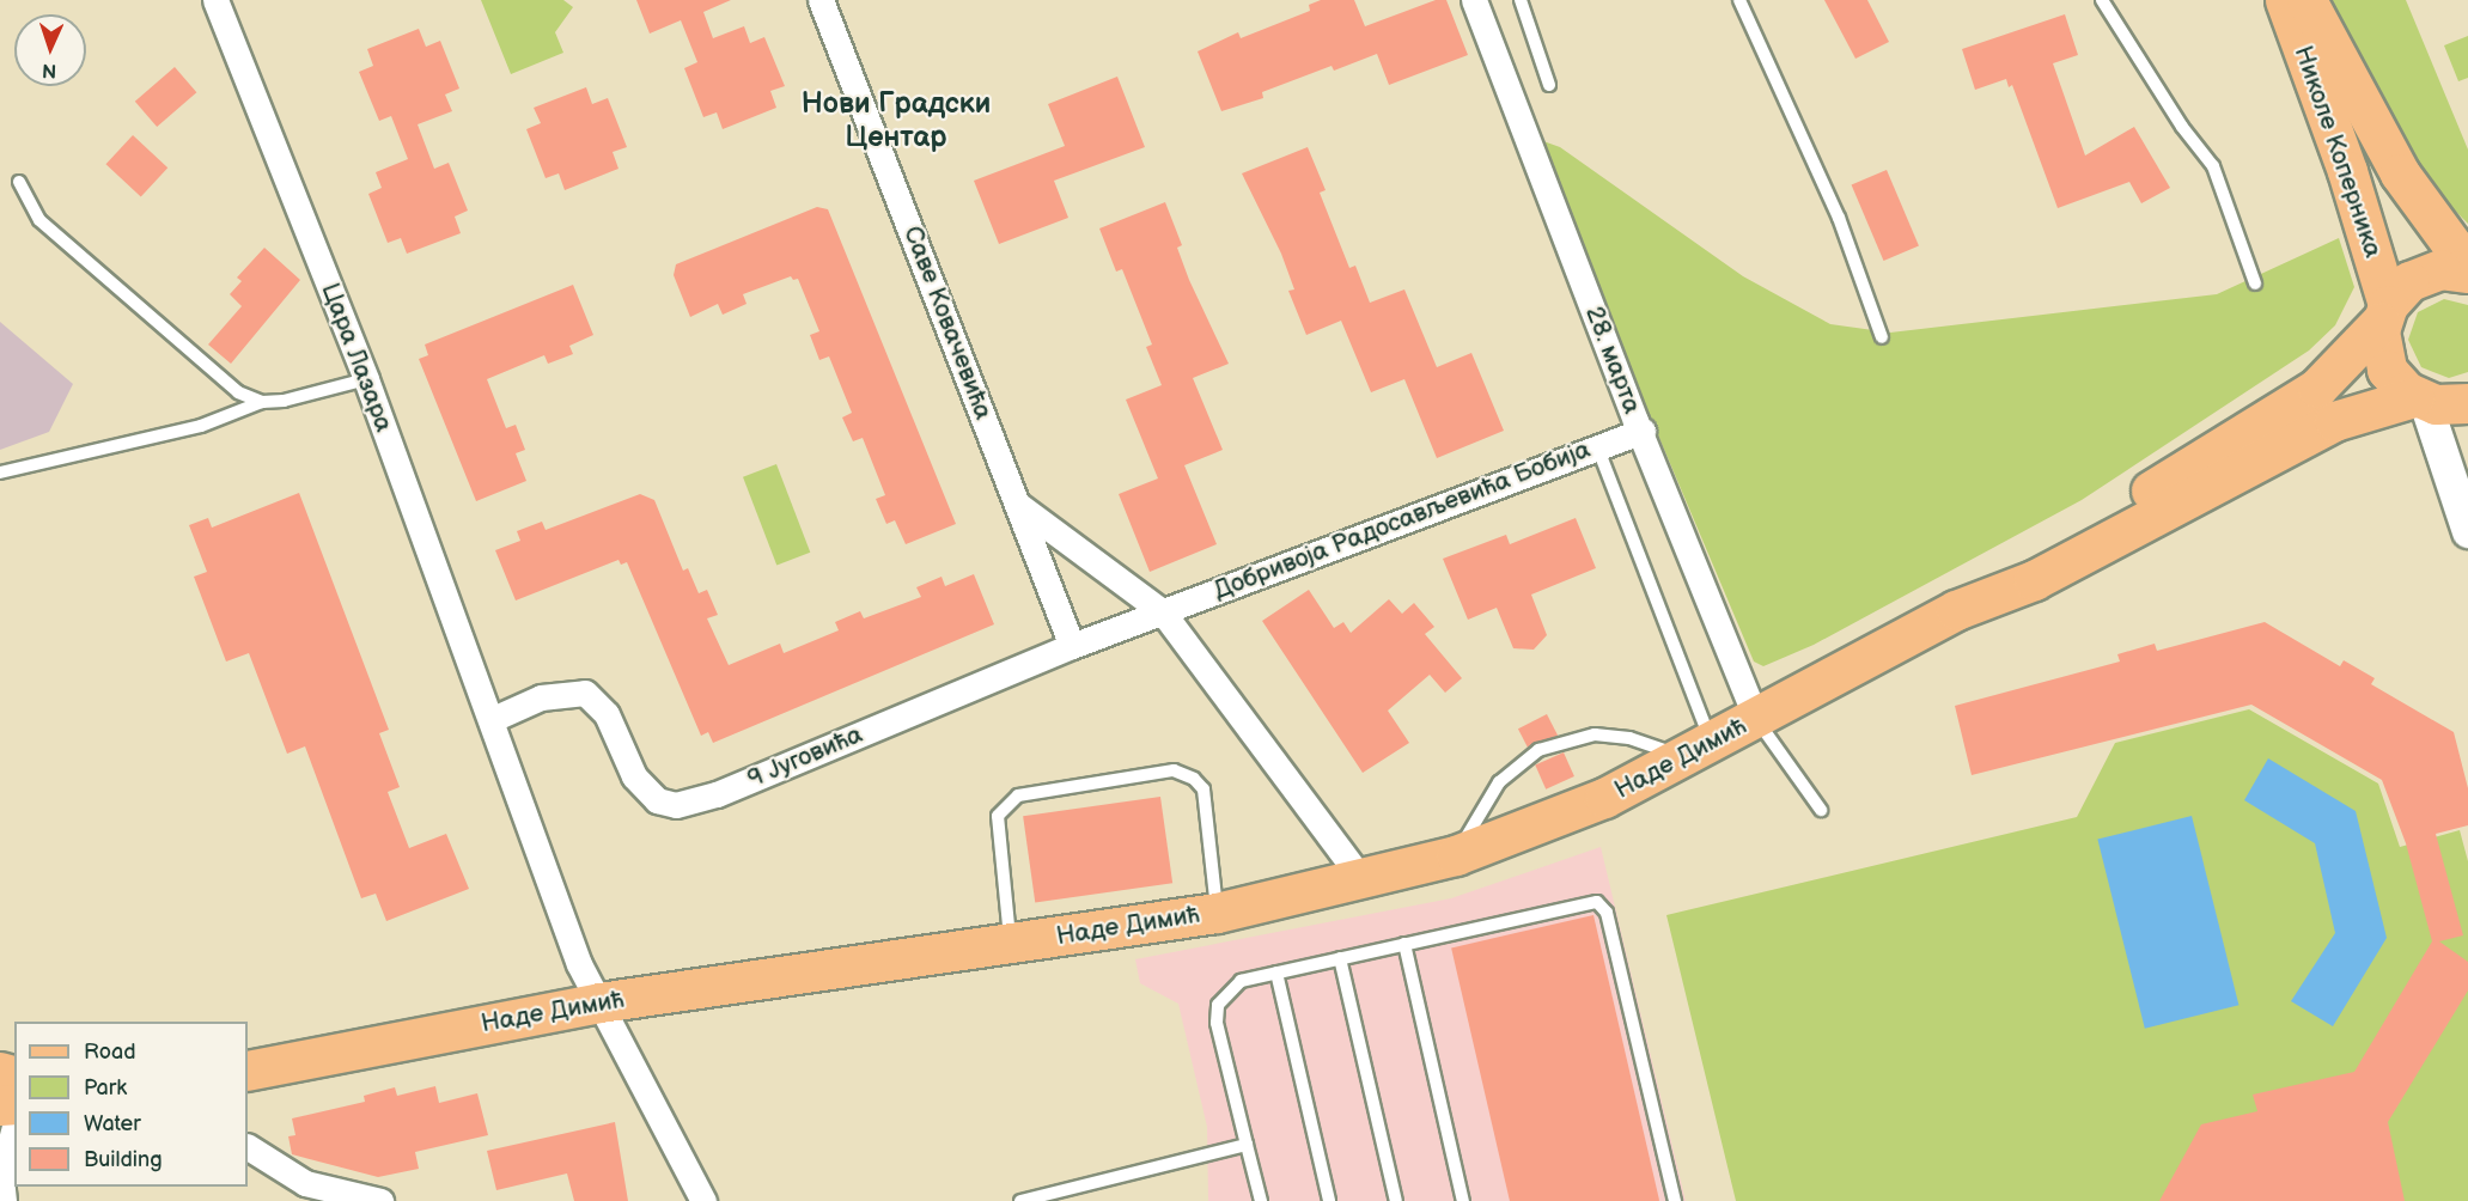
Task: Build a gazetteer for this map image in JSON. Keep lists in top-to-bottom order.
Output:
{
  "streets": {
    "main road": ["Николе Коперника", "Наде Димић"],
    "street": [
      "Саве Ковачевића",
      "Цара Лазара",
      "28. марта",
      "Добривоја Радосављевића Бобија",
      "9 Југовића"
    ]
  },
  "crossings": [
    ["Саве Ковачевића", "9 Југовића"],
    ["Цара Лазара", "9 Југовића"],
    ["Цара Лазара", "Наде Димић"],
    ["28. марта", "Добривоја Радосављевића Бобија"],
    ["28. марта", "Наде Димић"],
    ["Добривоја Радосављевића Бобија", "9 Југовића"]
  ],
  "districts": ["Нови Градски Центар"],
  "legend": [
    "Road",
    "Park",
    "Water",
    "Building"
  ],
  "north": "bottom"
}
